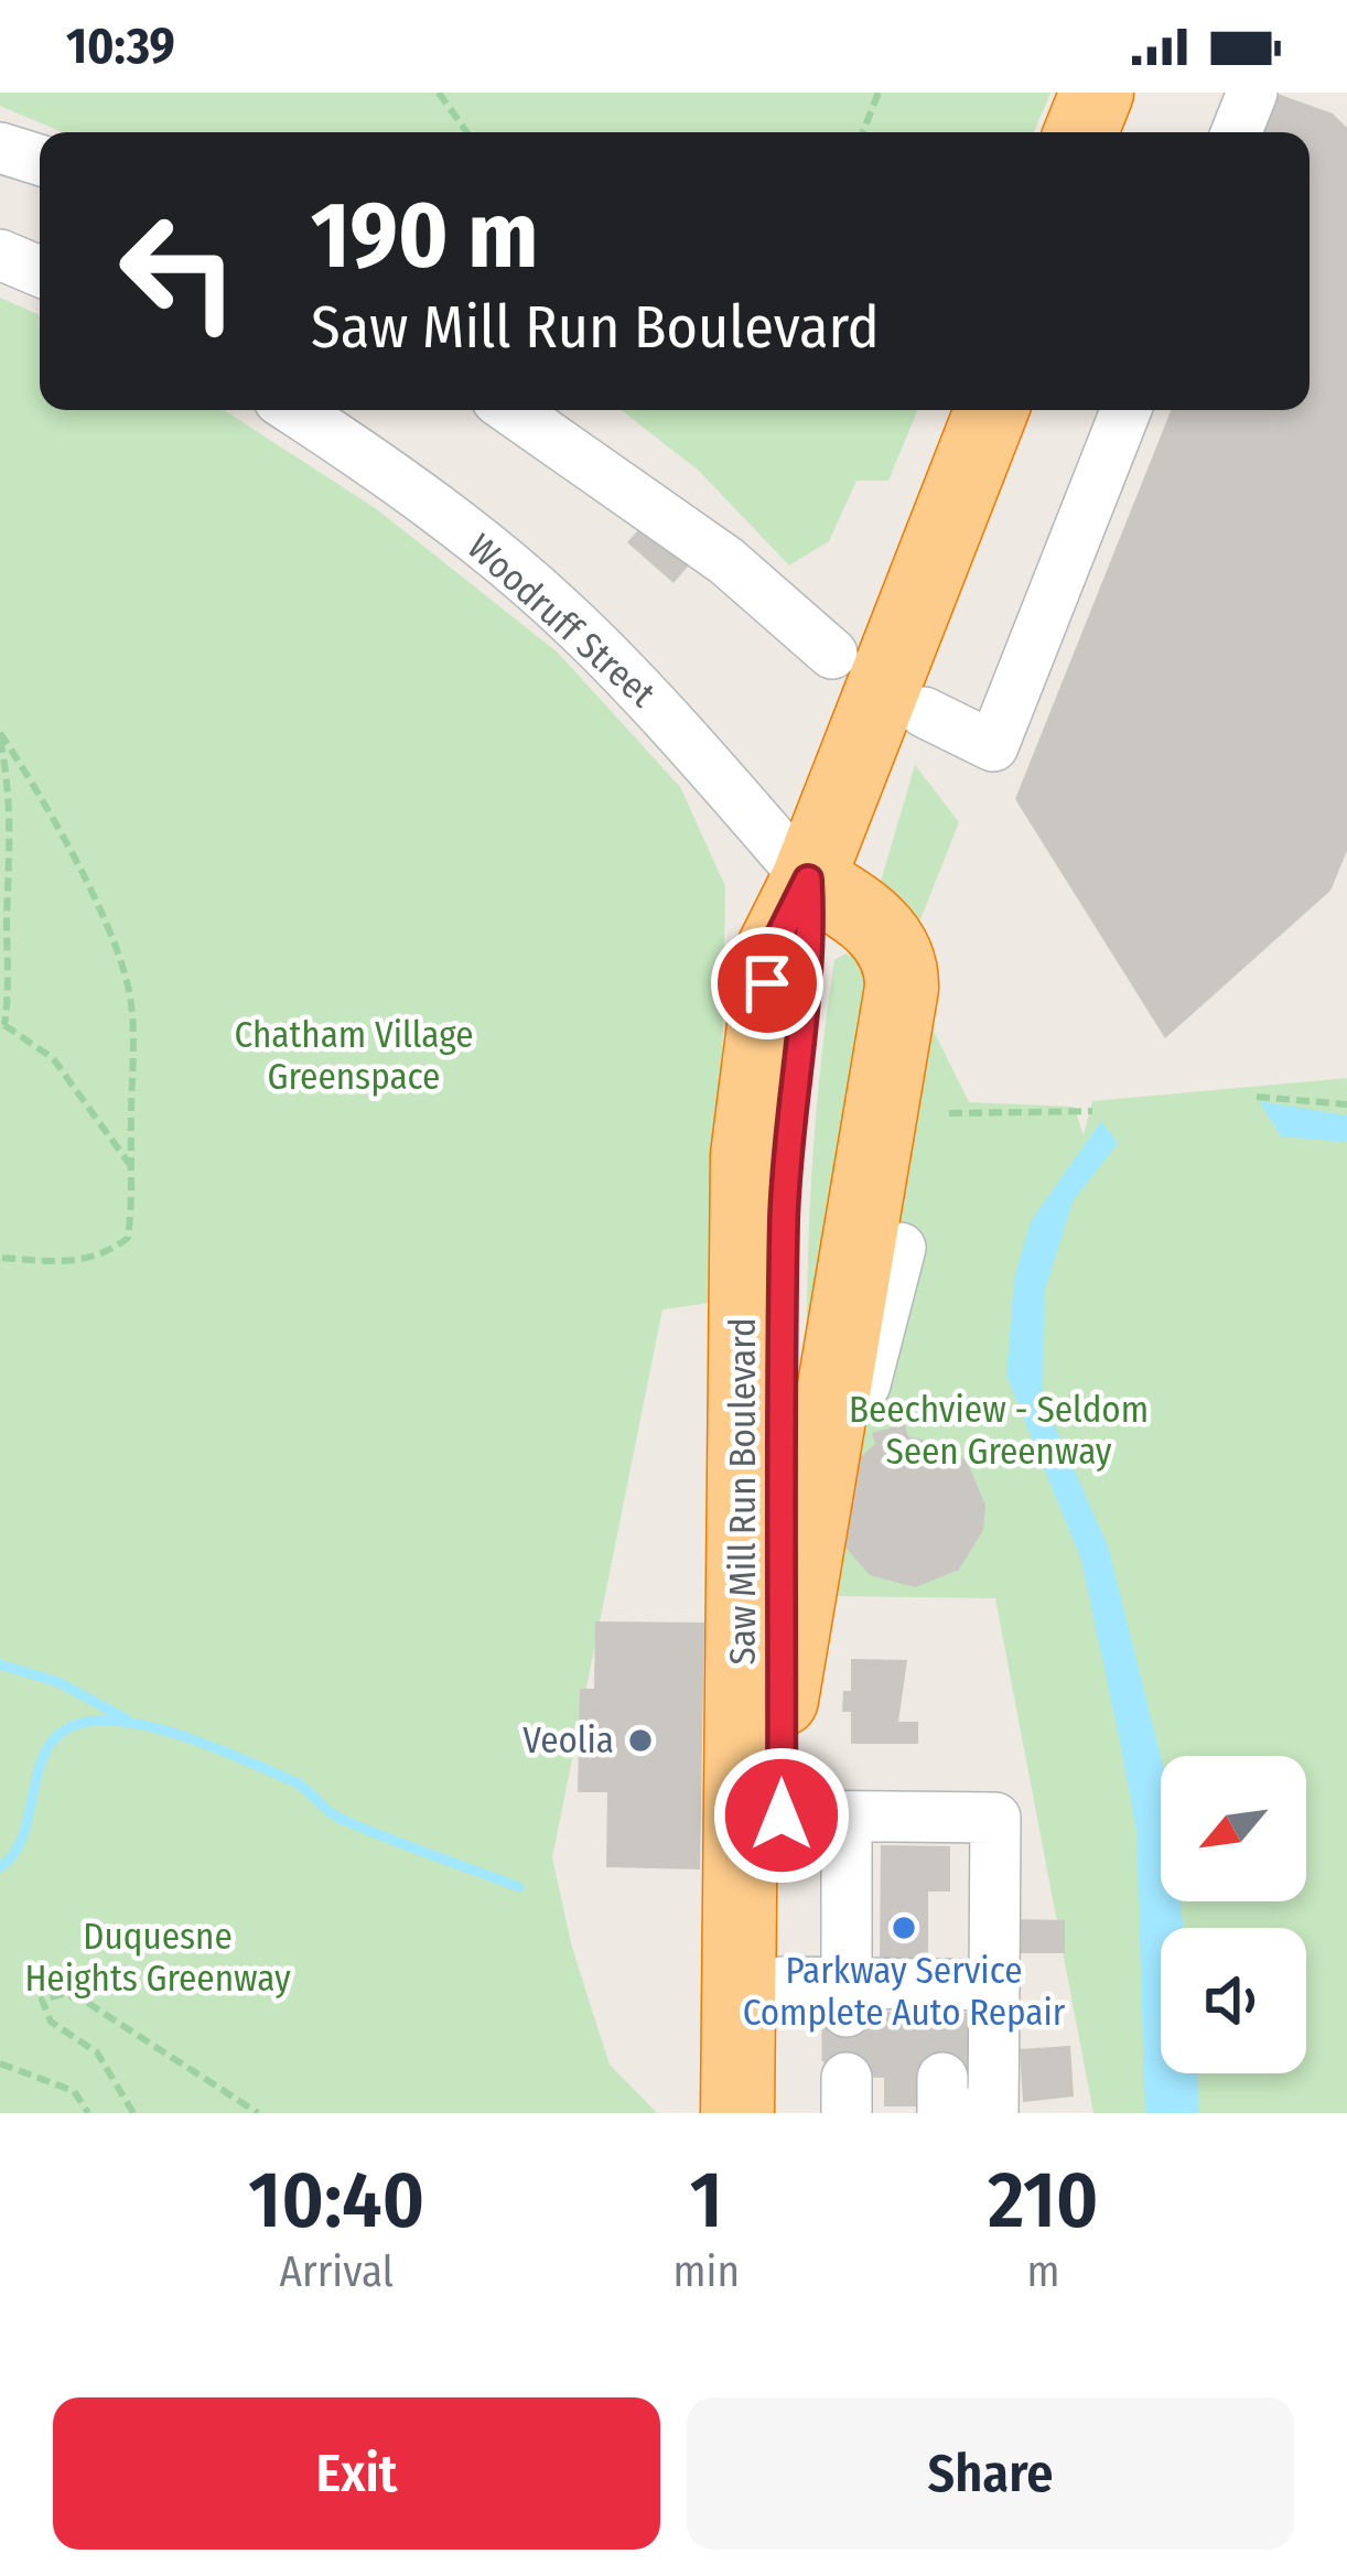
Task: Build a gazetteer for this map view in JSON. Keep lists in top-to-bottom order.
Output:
{
  "streets": {
    "highway": ["Saw Mill Run Boulevard"],
    "street": ["Woodruff Street"]
  },
  "crossings": [
    ["Woodruff Street", "Saw Mill Run Boulevard"]
  ],
  "parks": ["Chatham Village Greenspace", "Beechview - Seldom Seen Greenway", "Duquesne Heights Greenway"],
  "places": ["Veolia", "Parkway Service Complete Auto Repair"],
  "north": "bottom left",
  "page": {
    "status": "10:39",
    "turn": ["190 m", "Saw Mill Run Boulevard"],
    "eta": [
      "10:40",
      "Arrival",
      "1",
      "min",
      "210",
      "m"
    ],
    "buttons": ["Exit", "Share"]
  }
}
